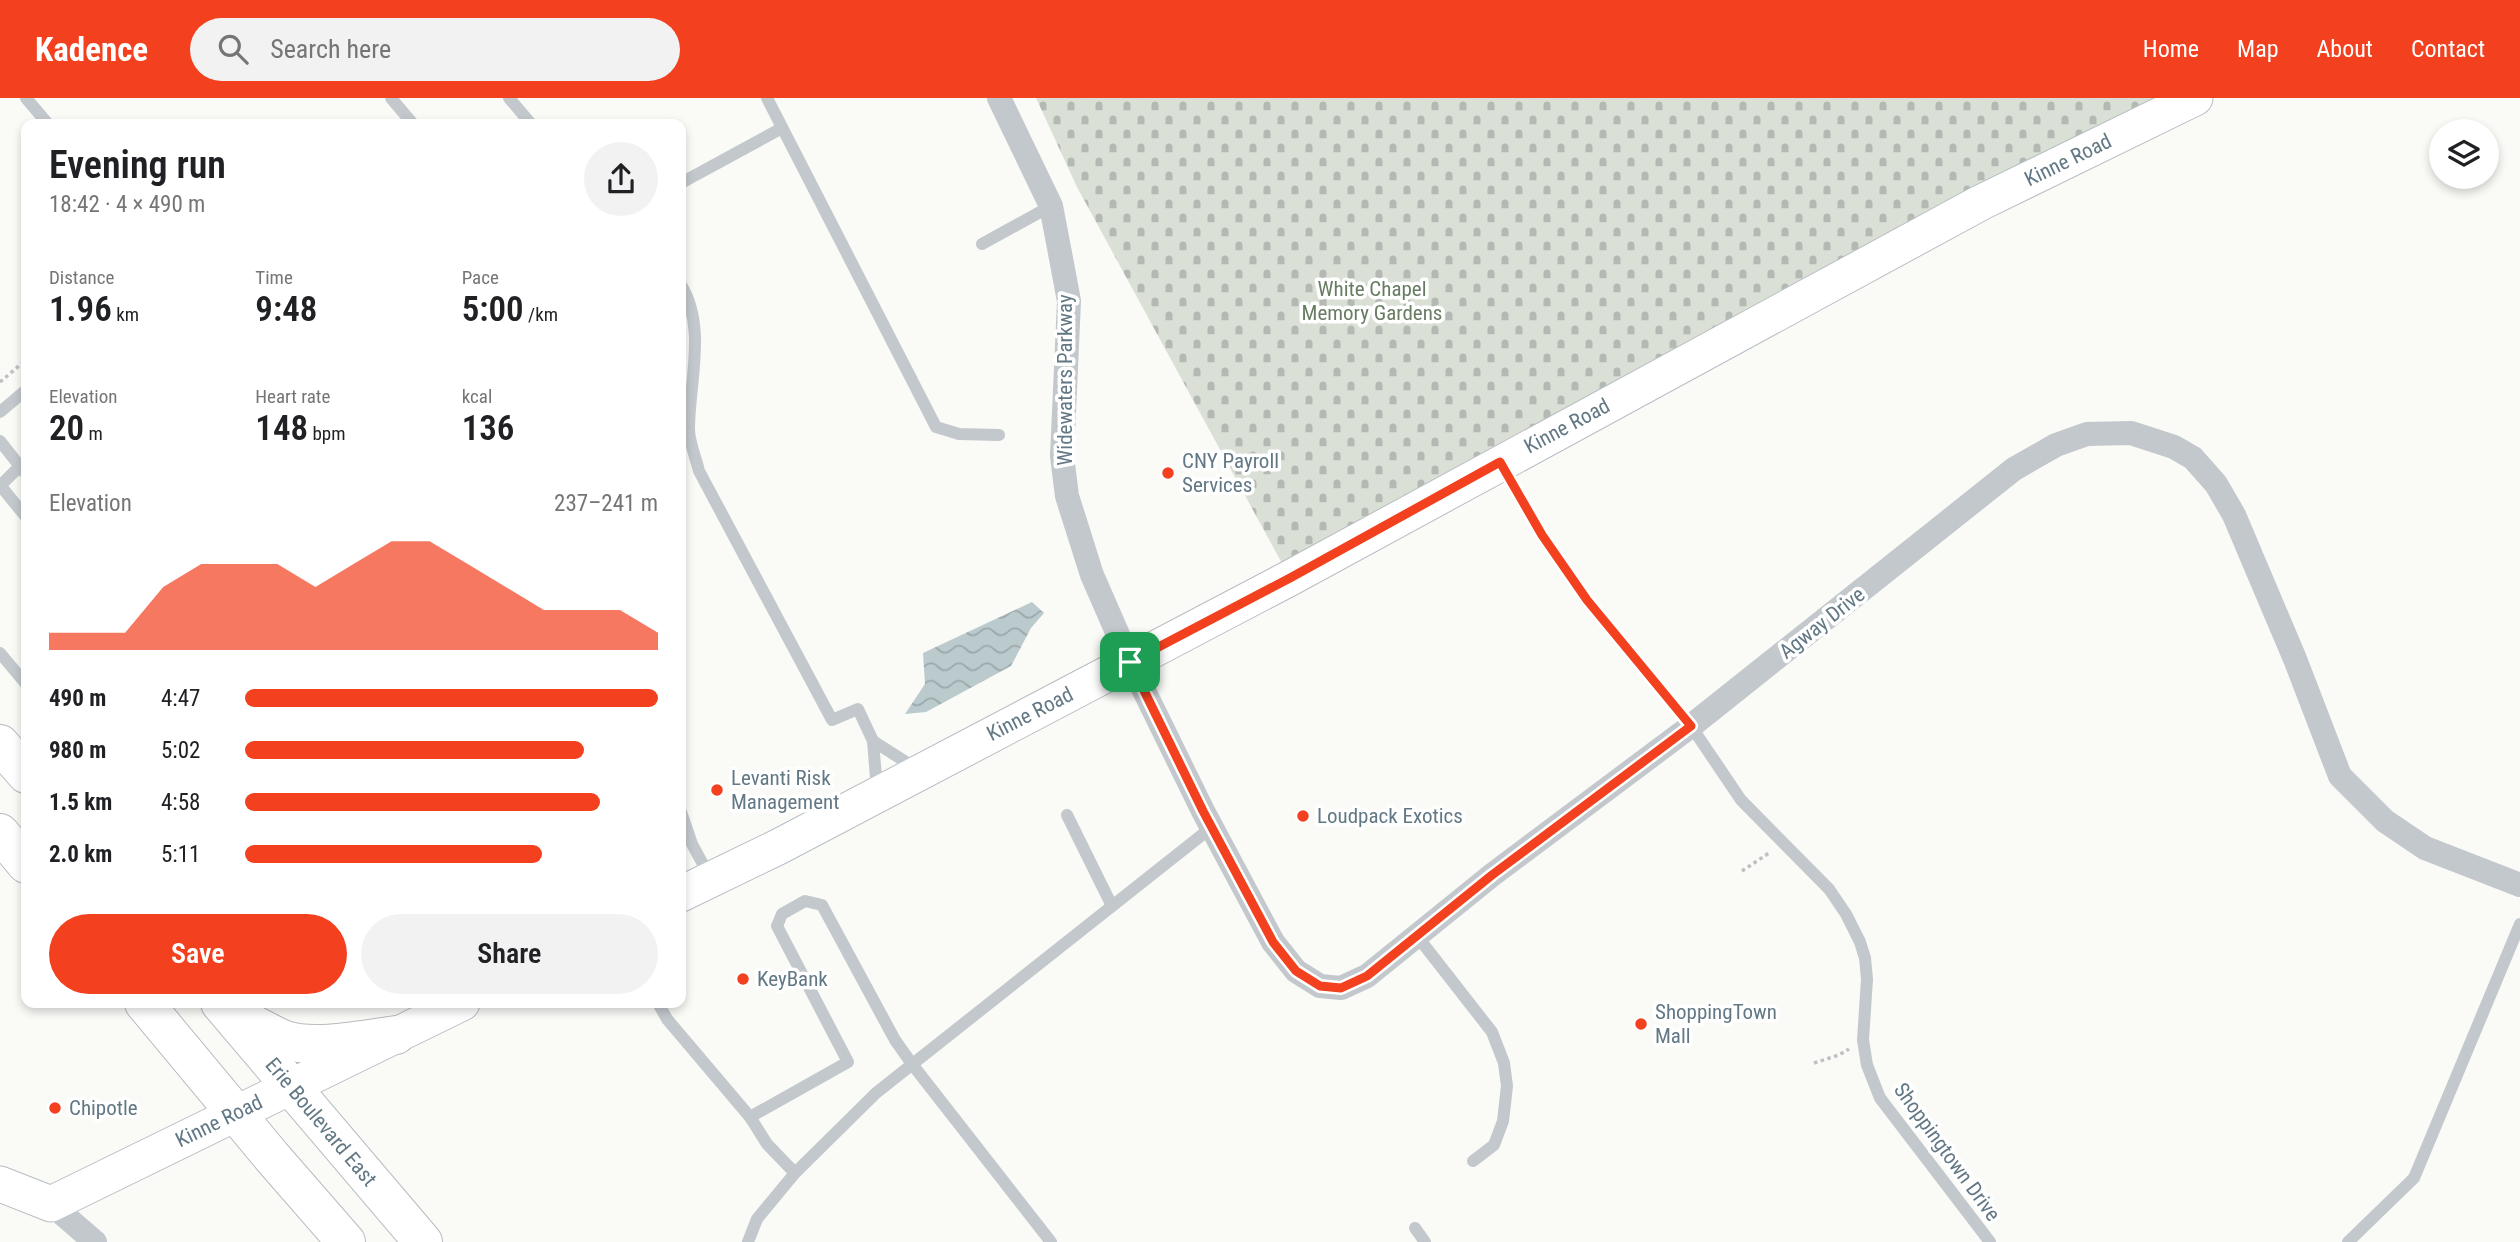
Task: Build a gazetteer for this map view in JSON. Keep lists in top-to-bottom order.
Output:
{
  "streets": {
    "main road": ["Erie Boulevard East"],
    "street": ["Kinne Road", "Widewaters Parkway", "Agway Drive"],
    "lane": ["Shoppingtown Drive"]
  },
  "crossings": [
    ["Kinne Road", "Widewaters Parkway"],
    ["Kinne Road", "Agway Drive"],
    ["Kinne Road", "Erie Boulevard East"],
    ["Kinne Road", "Shoppingtown Drive"],
    ["Widewaters Parkway", "Agway Drive"],
    ["Agway Drive", "Shoppingtown Drive"]
  ],
  "parks": ["White Chapel Memory Gardens"],
  "places": [
    "CNY Payroll Services",
    "Levanti Risk Management",
    "Loudpack Exotics",
    "KeyBank",
    "ShoppingTown Mall",
    "Chipotle"
  ],
  "page": {
    "header": "Kadence",
    "search": "Search here",
    "nav": [
      "Home",
      "Map",
      "About",
      "Contact"
    ],
    "heading": ["Evening run", "18:42 · 4 × 490 m"],
    "stats": [
      ["Distance", "1.96 km"],
      ["Time", "9:48"],
      ["Pace", "5:00 /km"],
      ["Elevation", "20 m"],
      ["Heart rate", "148 bpm"],
      ["kcal", "136"]
    ],
    "chart": ["Elevation", "237–241 m"],
    "list": [
      {
        "name": "490 m",
        "note": "4:47"
      },
      {
        "name": "980 m",
        "note": "5:02"
      },
      {
        "name": "1.5 km",
        "note": "4:58"
      },
      {
        "name": "2.0 km",
        "note": "5:11"
      }
    ],
    "buttons": ["Save", "Share"]
  }
}
